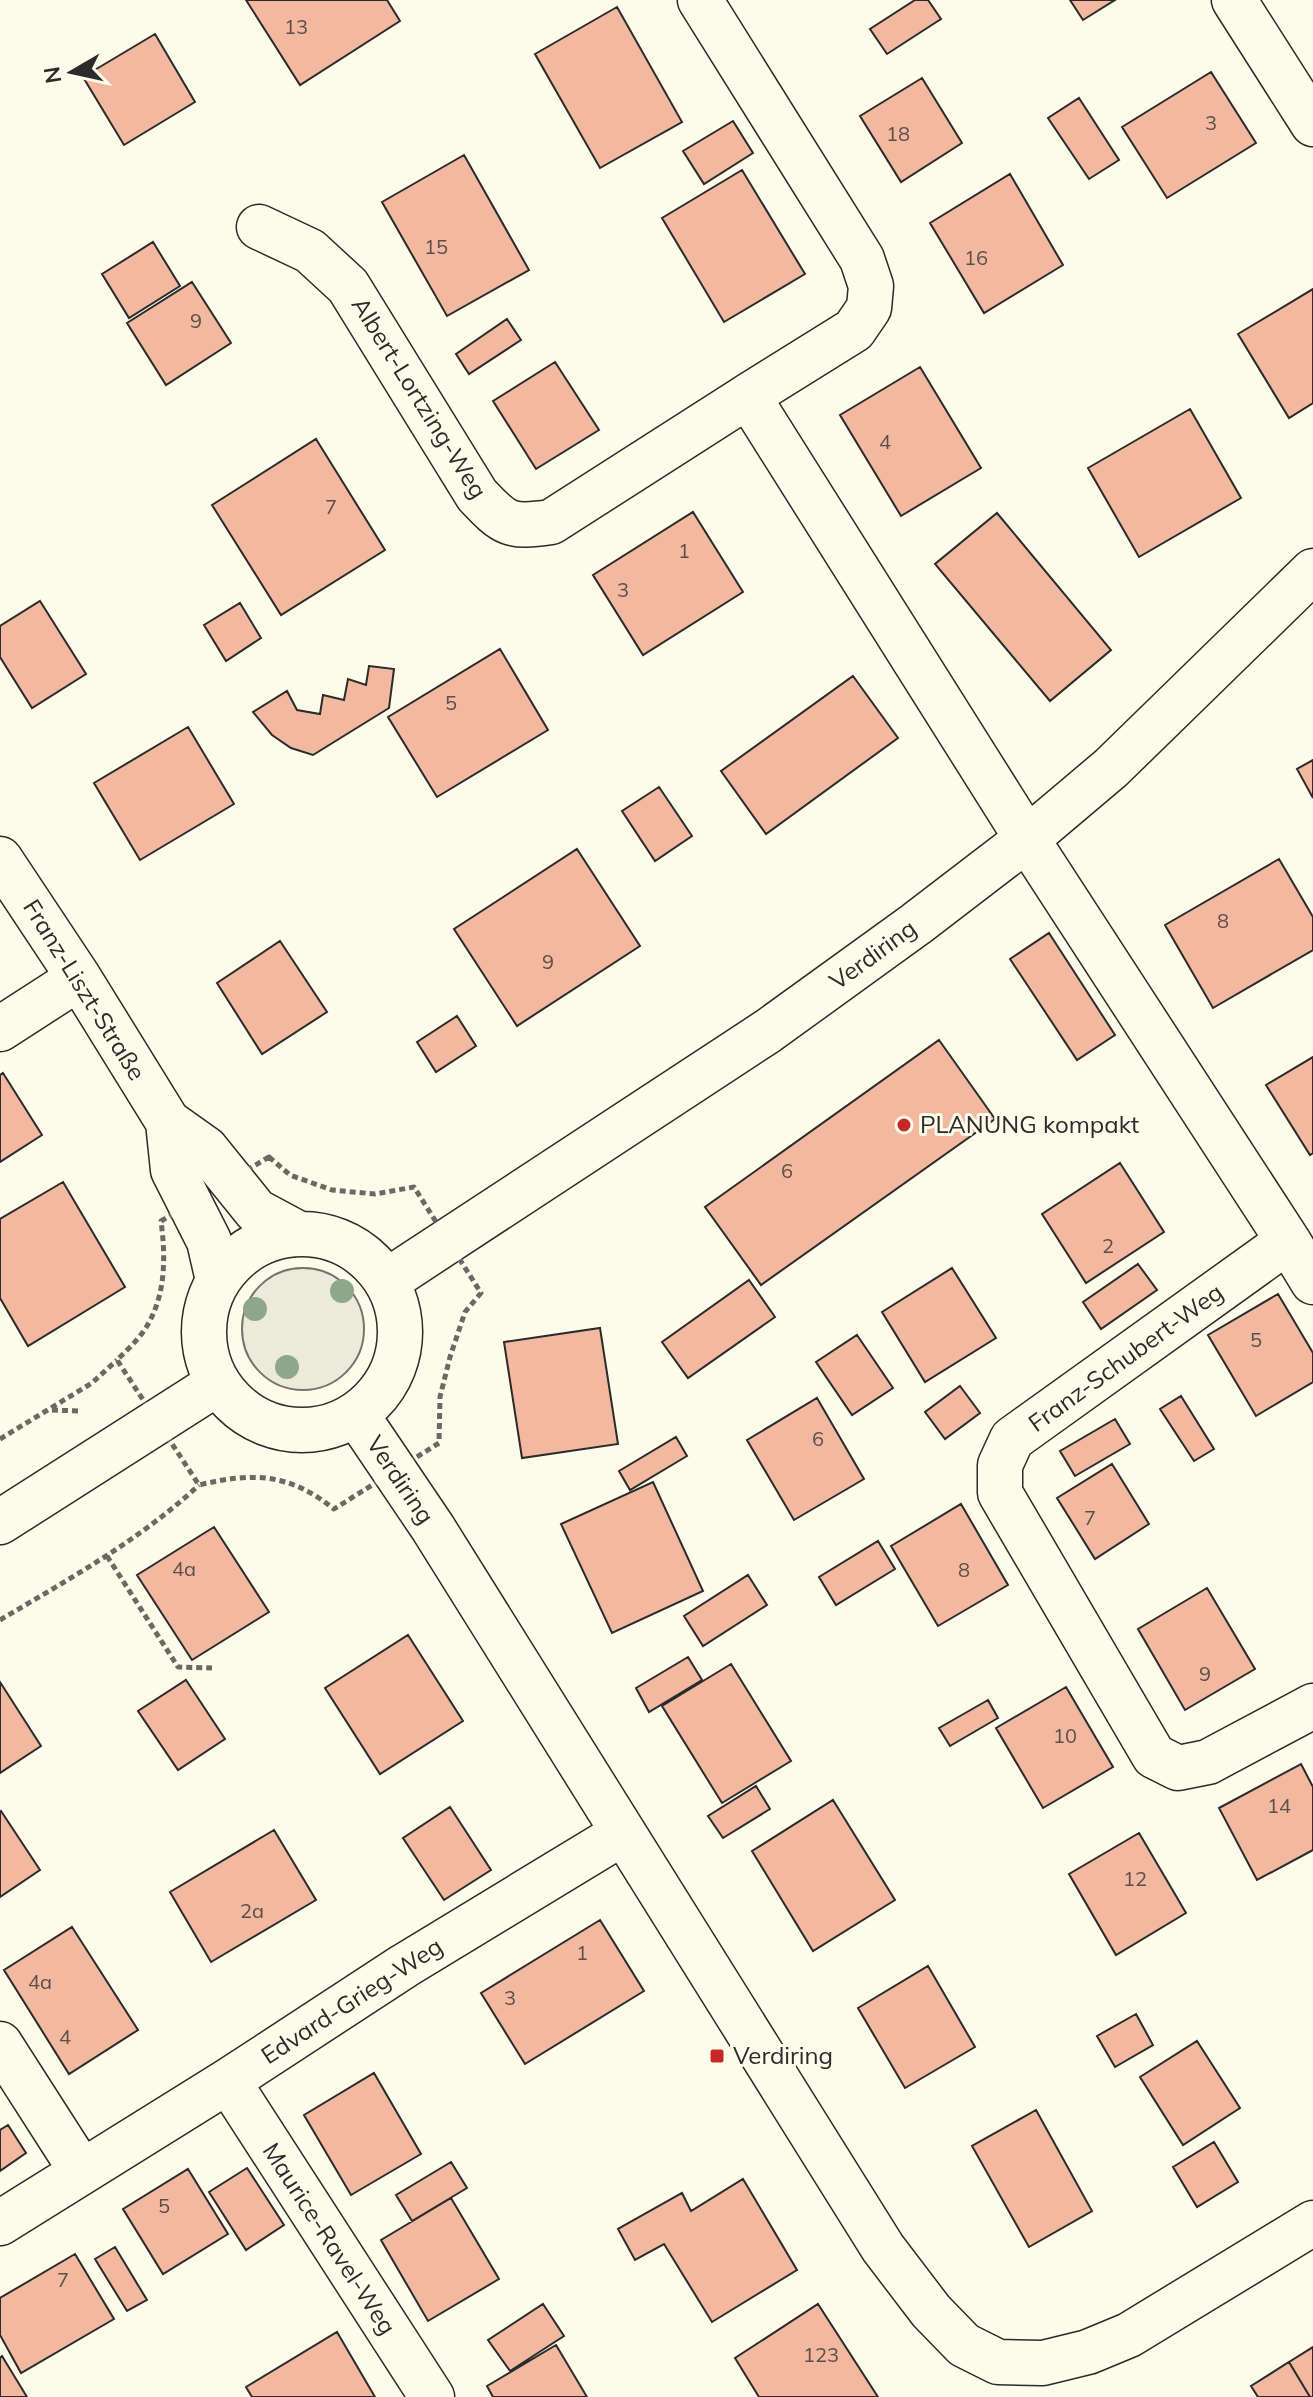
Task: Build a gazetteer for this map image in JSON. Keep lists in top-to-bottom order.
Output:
{
  "streets": {
    "street": [
      "Albert-Lortzing-Weg",
      "Verdiring",
      "Franz-Liszt-Straße",
      "Franz-Schubert-Weg",
      "Edvard-Grieg-Weg",
      "Maurice-Ravel-Weg"
    ]
  },
  "crossings": [
    ["Verdiring", "Franz-Liszt-Straße"],
    ["Verdiring", "Edvard-Grieg-Weg"],
    ["Edvard-Grieg-Weg", "Maurice-Ravel-Weg"]
  ],
  "places": {
    "other": ["PLANUNG kompakt"],
    "transit": ["Verdiring"]
  },
  "house_numbers": [
    "13",
    "3",
    "18",
    "15",
    "16",
    "9",
    "4",
    "7",
    "1",
    "3",
    "5",
    "8",
    "9",
    "6",
    "2",
    "5",
    "6",
    "7",
    "4a",
    "8",
    "9",
    "10",
    "14",
    "12",
    "2a",
    "1",
    "4a",
    "3",
    "4",
    "5",
    "7",
    "123"
  ],
  "north": "left"
}
